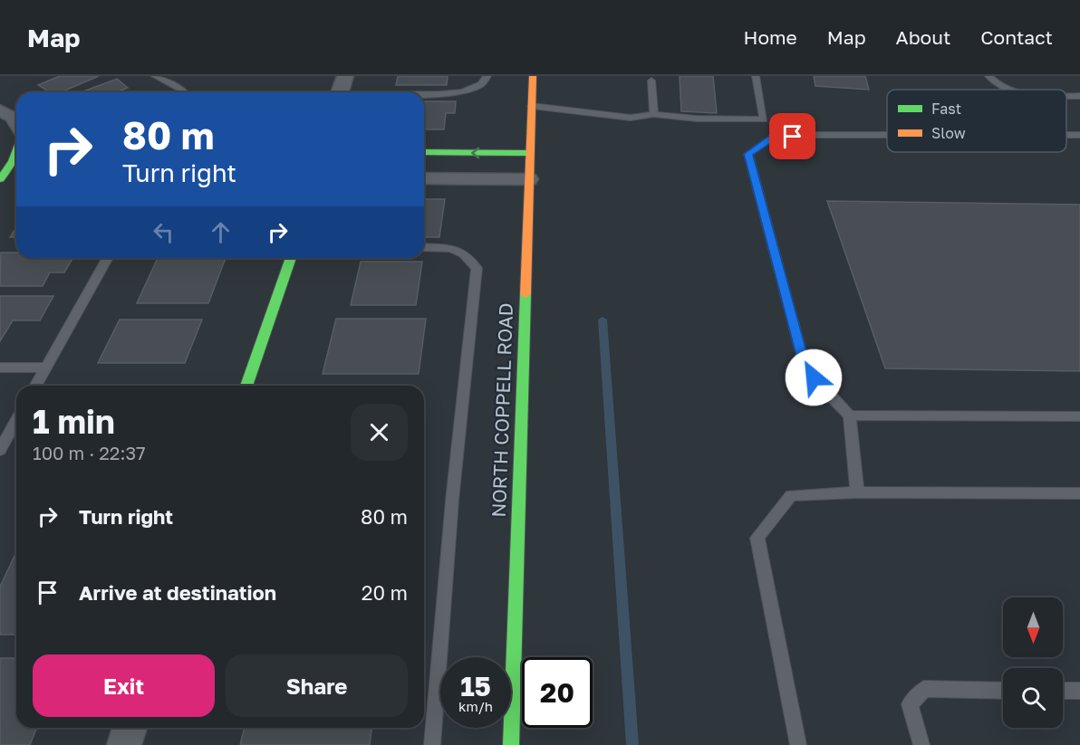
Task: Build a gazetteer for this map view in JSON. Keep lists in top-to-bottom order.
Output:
{
  "streets": {
    "street": ["NORTH COPPELL ROAD"]
  },
  "legend": ["Fast", "Slow"],
  "north": "bottom",
  "page": {
    "header": "Map",
    "nav": [
      "Home",
      "Map",
      "About",
      "Contact"
    ],
    "turn": ["80 m", "Turn right"],
    "heading": ["1 min", "100 m · 22:37"],
    "list": [
      {
        "name": "Turn right",
        "value": "80 m"
      },
      {
        "name": "Arrive at destination",
        "value": "20 m"
      }
    ],
    "buttons": ["Exit", "Share"],
    "speed": "15 km/h",
    "limit": "20"
  }
}
